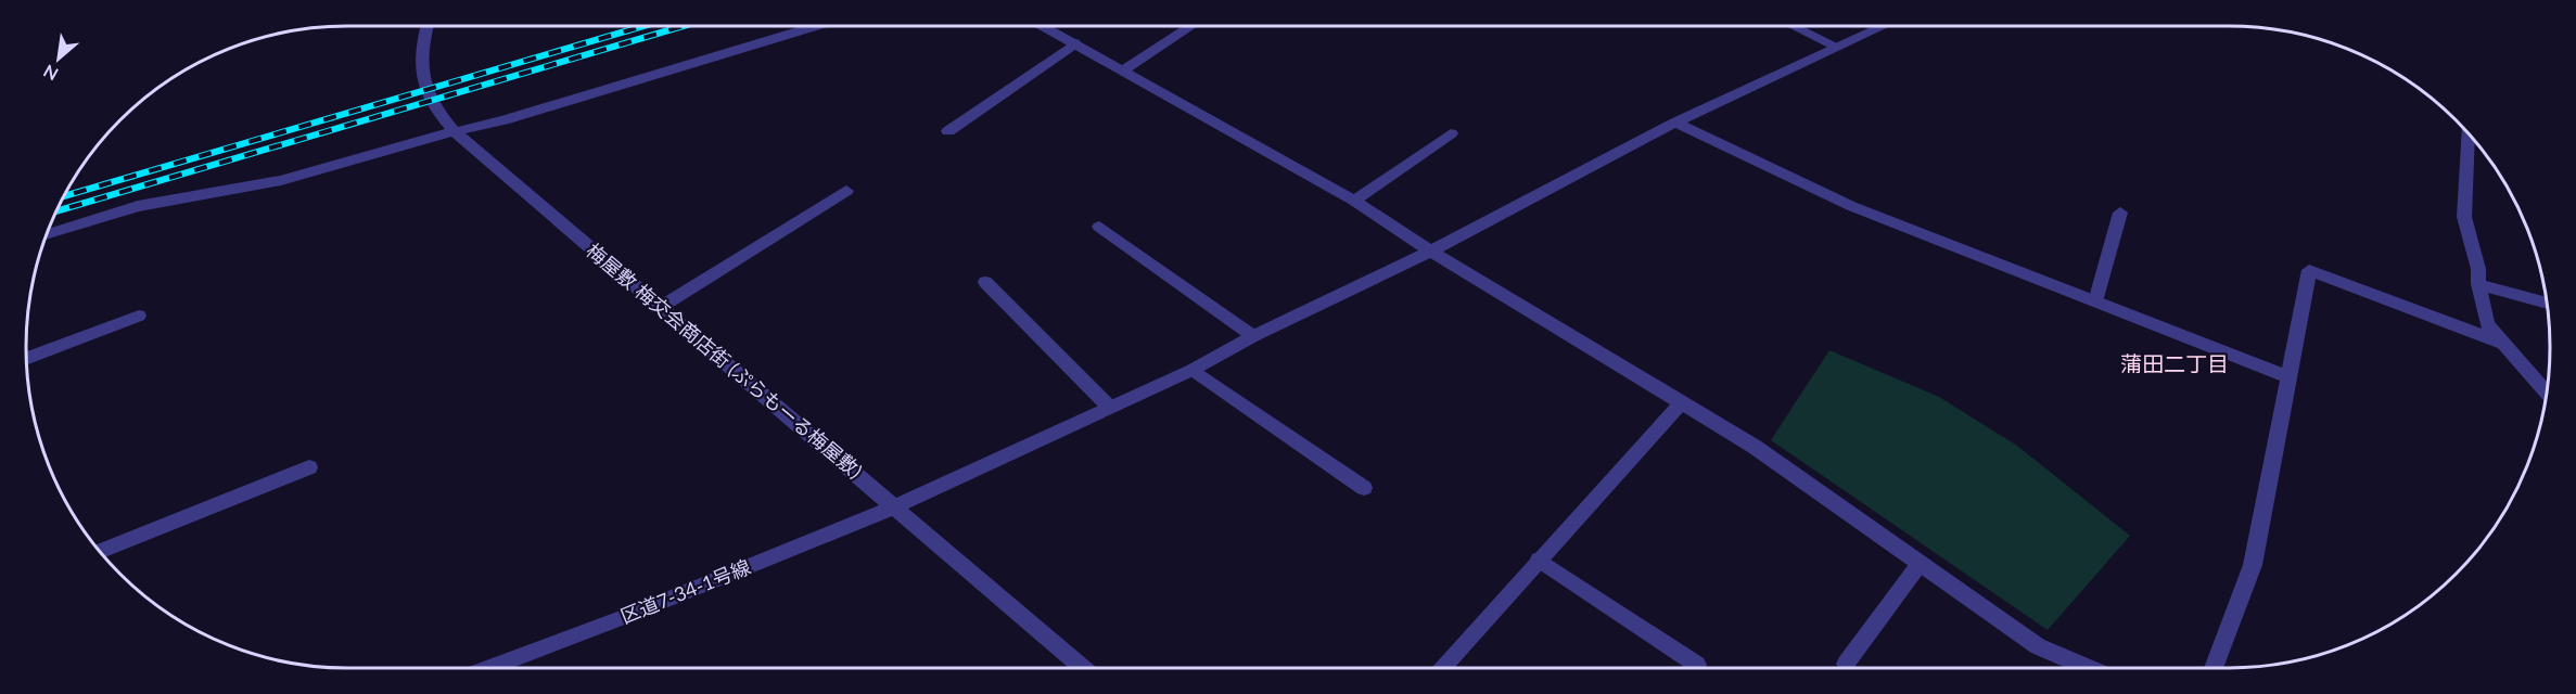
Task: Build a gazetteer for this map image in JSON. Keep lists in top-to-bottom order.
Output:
{
  "streets": {
    "street": ["梅屋敷 梅交会商店街 (ぷらもーる梅屋敷)", "区道7-34-1号線"]
  },
  "crossings": [
    ["梅屋敷 梅交会商店街 (ぷらもーる梅屋敷)", "区道7-34-1号線"]
  ],
  "districts": ["蒲田二丁目"],
  "north": "bottom left"
}
